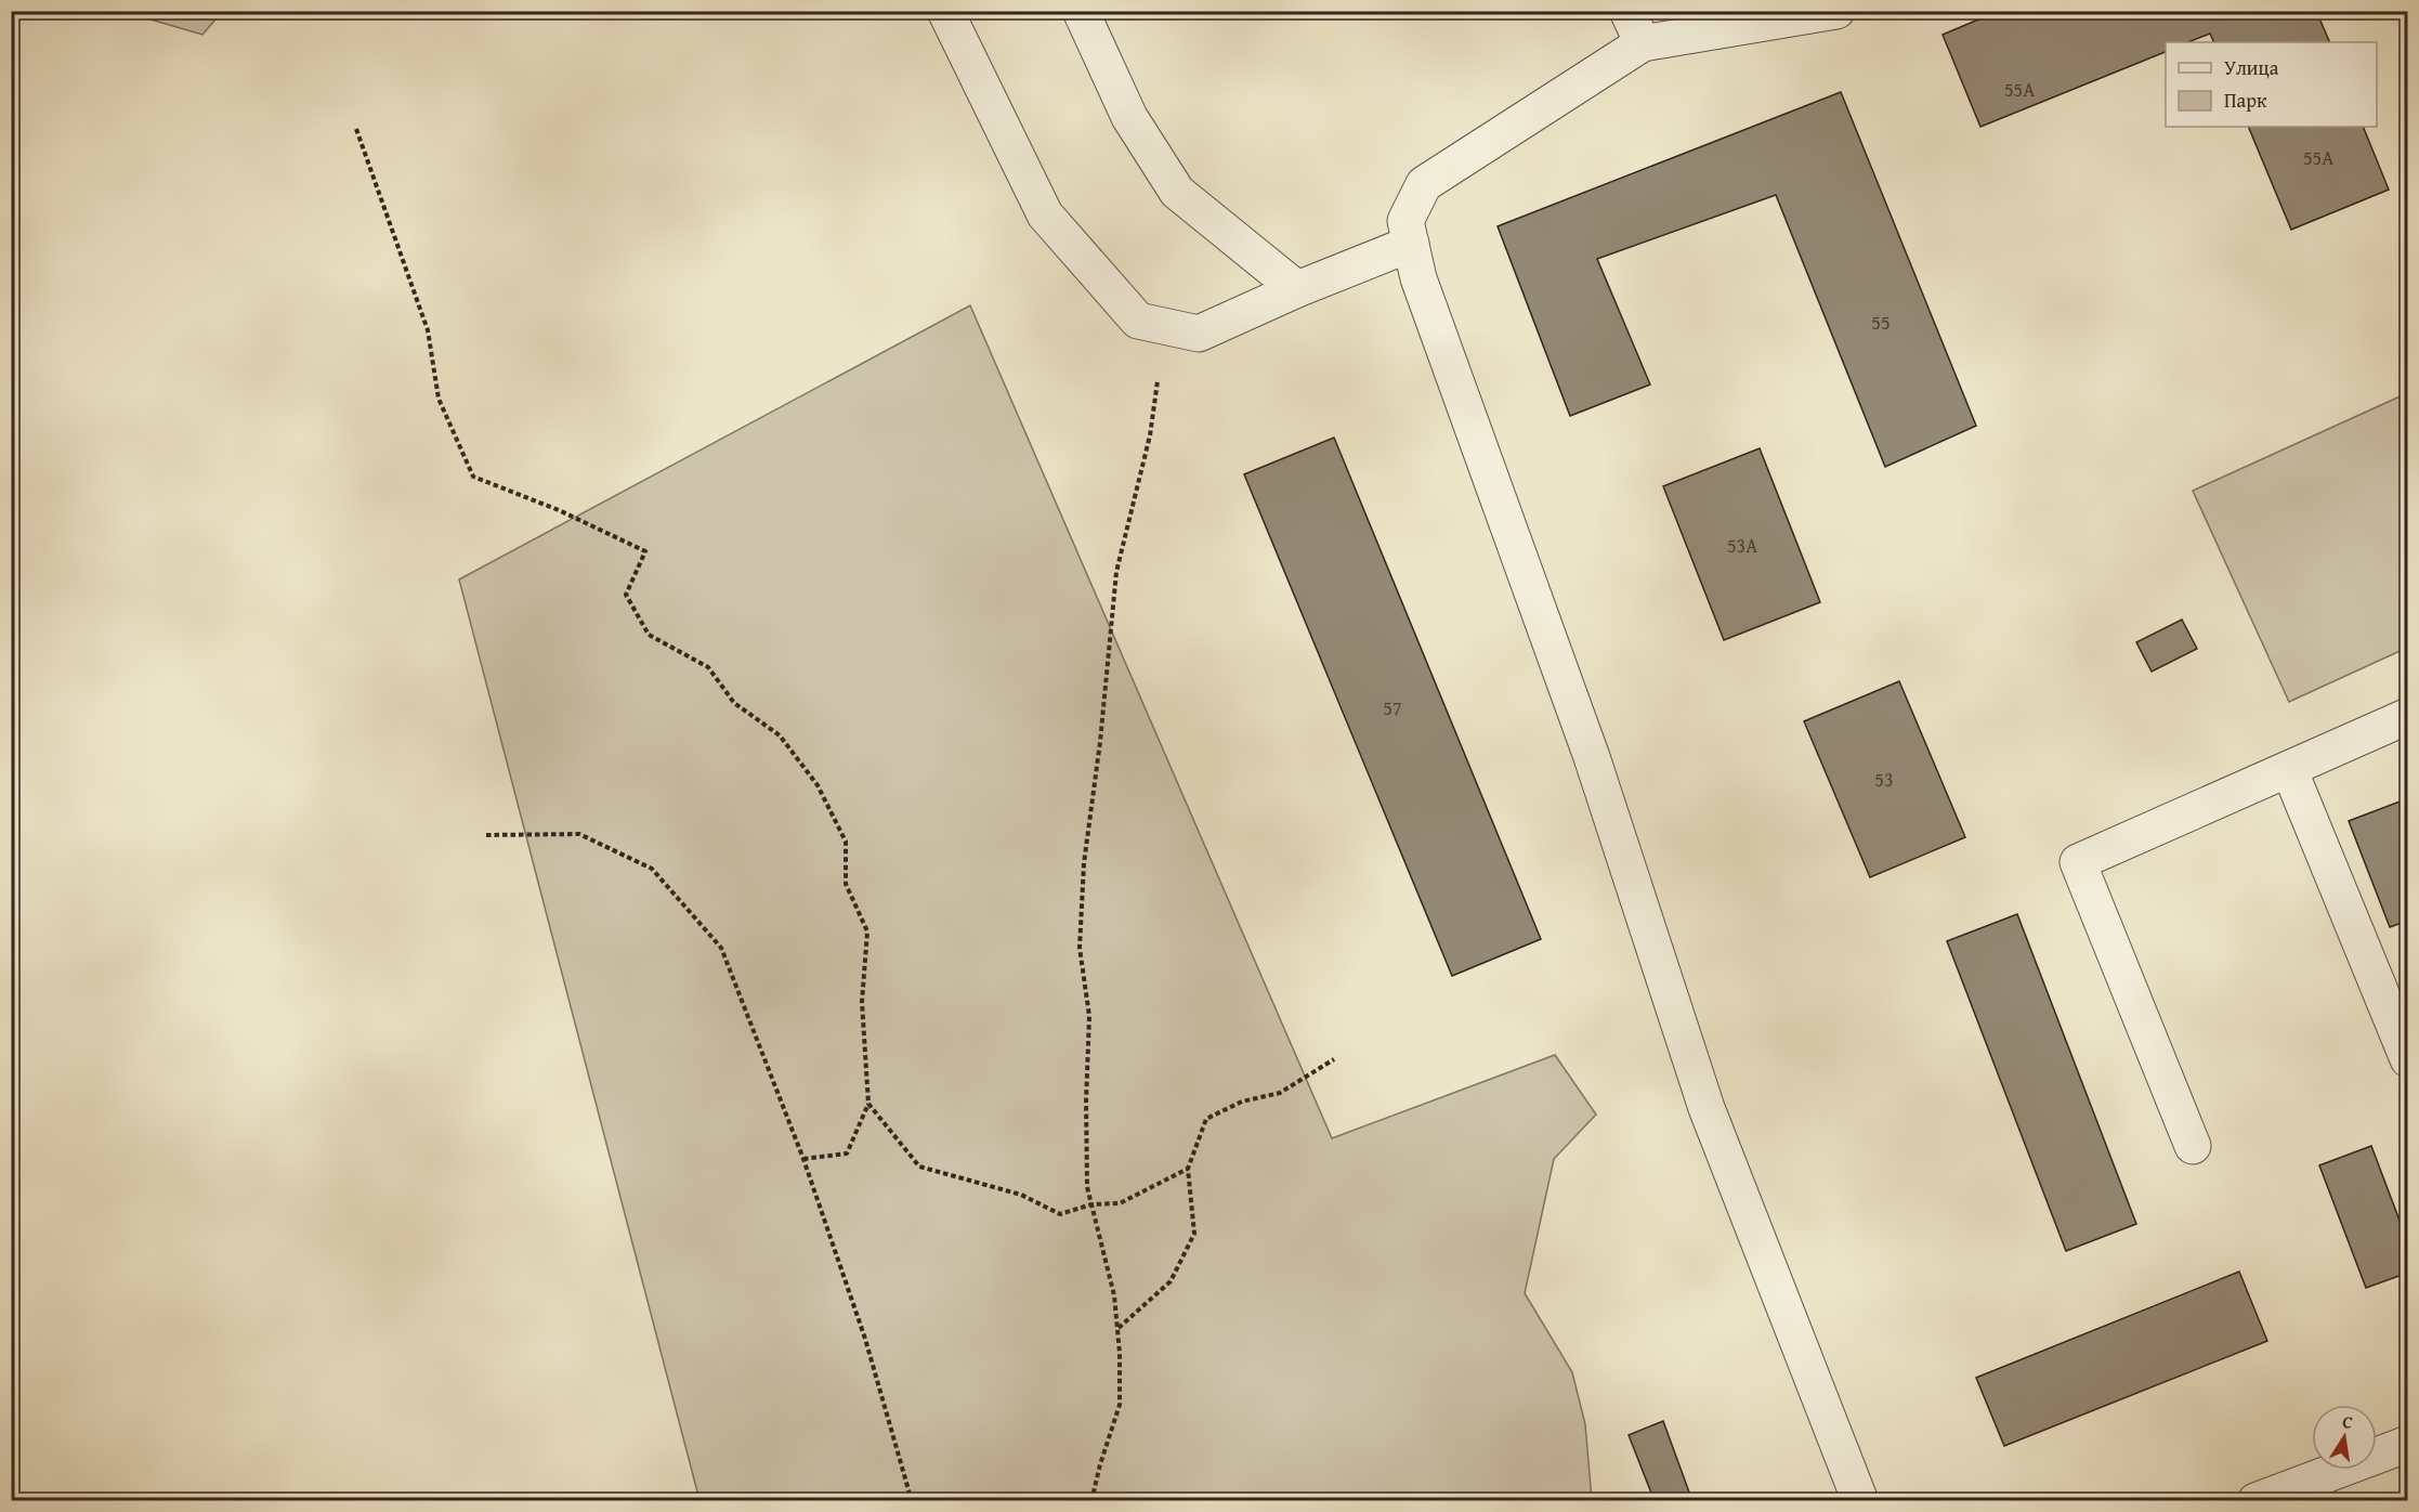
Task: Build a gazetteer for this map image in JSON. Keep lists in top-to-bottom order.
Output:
{
  "house_numbers": [
    "55А",
    "55А",
    "55",
    "53А",
    "57",
    "53"
  ],
  "legend": ["Улица", "Парк"],
  "north": "top"
}
